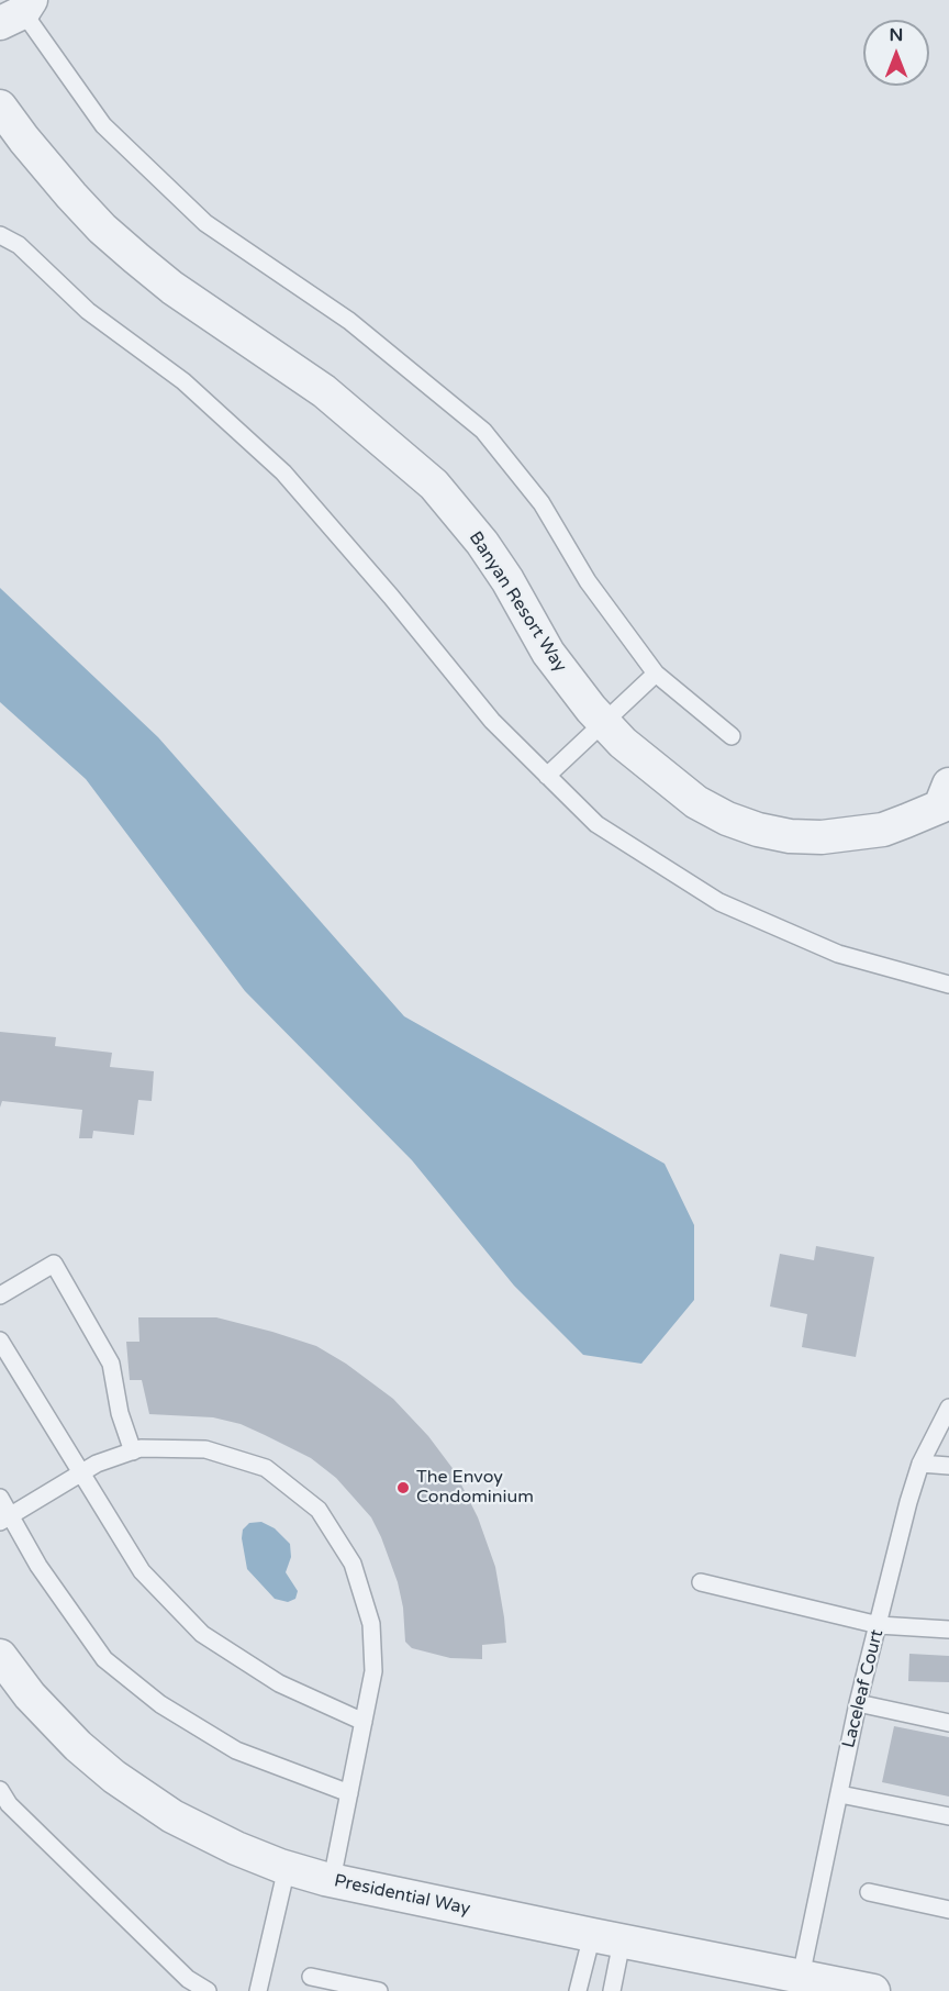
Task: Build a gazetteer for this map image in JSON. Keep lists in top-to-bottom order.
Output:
{
  "streets": {
    "street": ["Banyan Resort Way", "Presidential Way"],
    "lane": ["Laceleaf Court"]
  },
  "crossings": [
    ["Laceleaf Court", "Presidential Way"]
  ],
  "places": ["The Envoy Condominium"],
  "north": "top"
}
